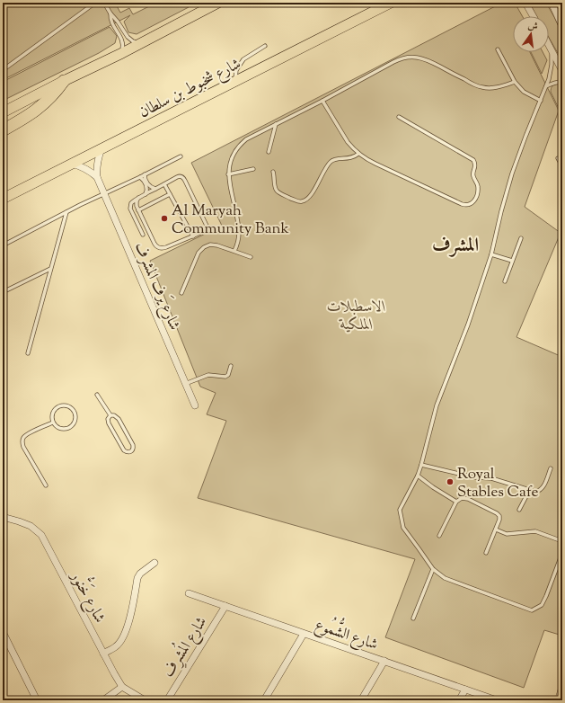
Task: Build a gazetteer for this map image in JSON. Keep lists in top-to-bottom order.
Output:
{
  "streets": {
    "main road": ["شارع شخبوط بن سلطان"],
    "street": [
      "شارع يَرف المشرف",
      "شارع خَنُّور",
      "شارع الشُّمُوع",
      "شارع المُشرِف"
    ]
  },
  "crossings": [
    ["شارع شخبوط بن سلطان", "شارع يَرف المشرف"],
    ["شارع الشُّمُوع", "شارع المُشرِف"]
  ],
  "districts": ["المشرف"],
  "parks": ["الاسطبلات الملكية"],
  "places": ["Al Maryah Community Bank", "Royal Stables Cafe"],
  "north": "top"
}
